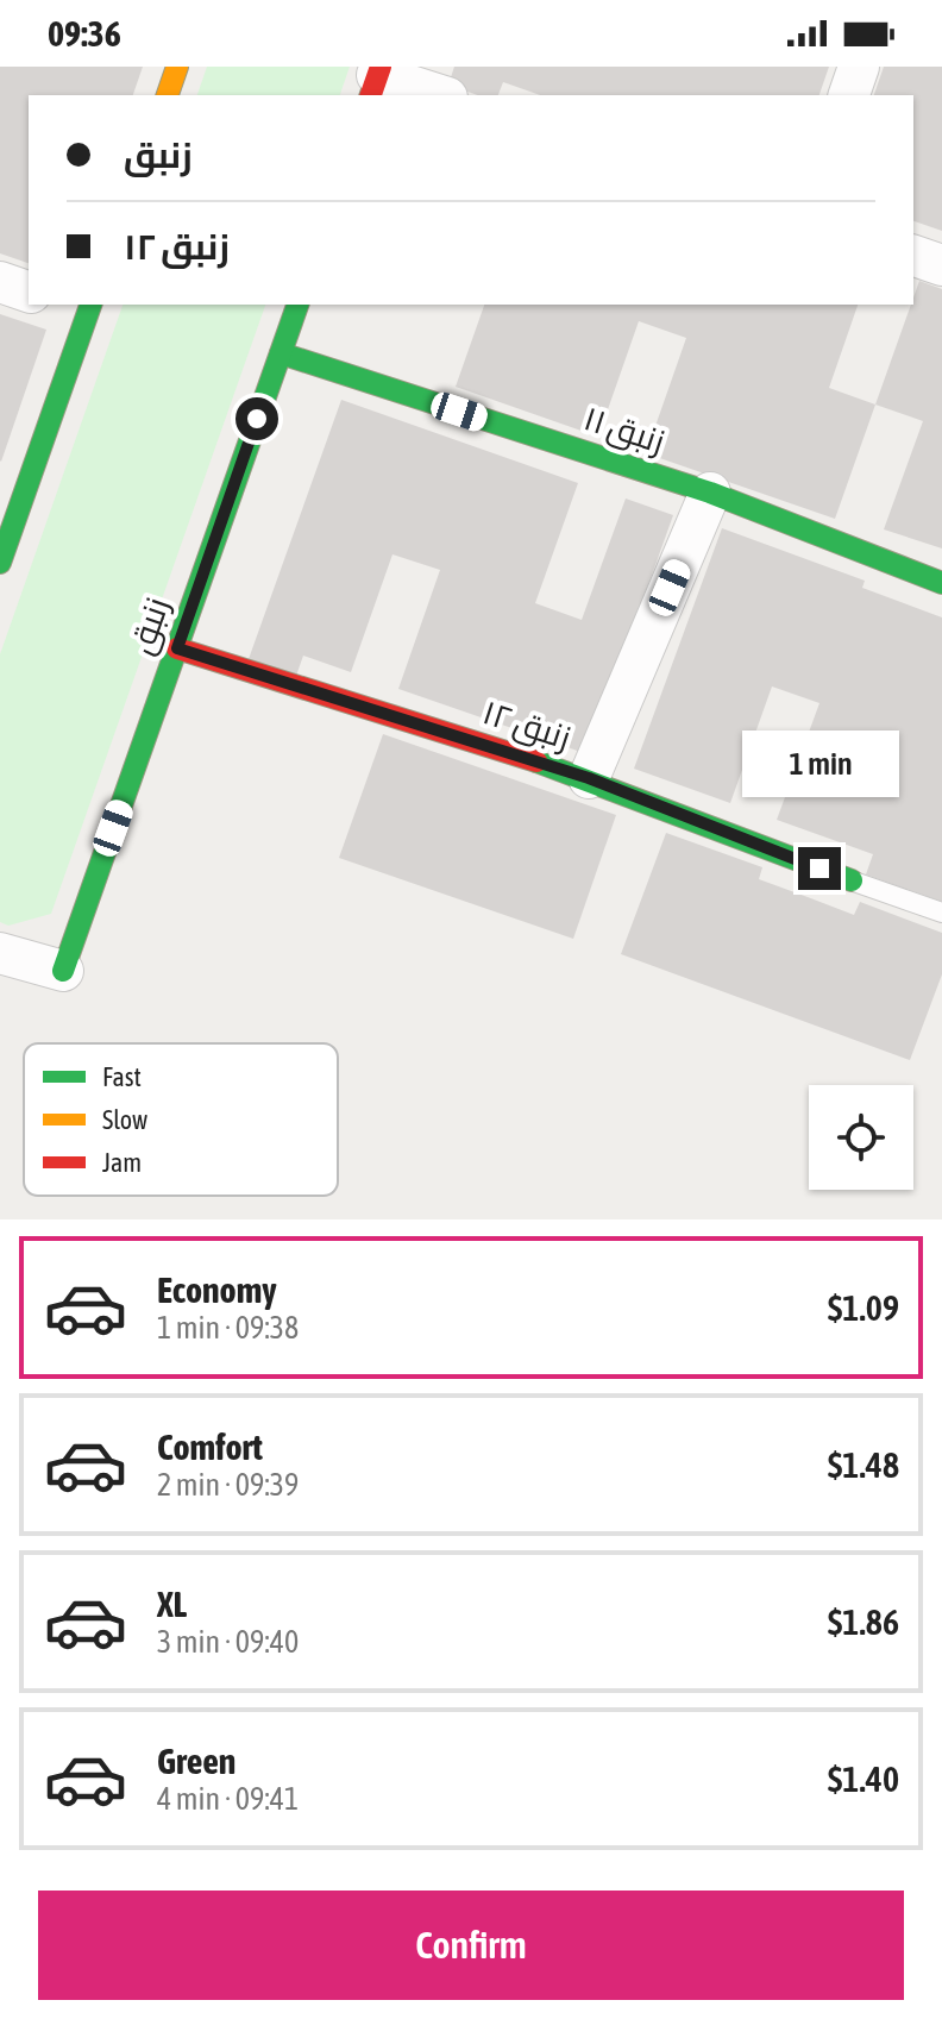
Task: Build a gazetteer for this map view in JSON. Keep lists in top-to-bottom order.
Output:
{
  "streets": {
    "street": ["زنبق ۱۱", "زنبق", "زنبق ۱۲"]
  },
  "crossings": [
    ["زنبق ۱۱", "زنبق"],
    ["زنبق", "زنبق ۱۲"]
  ],
  "legend": ["Fast", "Slow", "Jam"],
  "page": {
    "status": "09:36",
    "banner": ["زنبق", "زنبق ۱۲"],
    "bubble": "1 min",
    "list": [
      {
        "name": "Economy",
        "note": "1 min · 09:38",
        "value": "$1.09"
      },
      {
        "name": "Comfort",
        "note": "2 min · 09:39",
        "value": "$1.48"
      },
      {
        "name": "XL",
        "note": "3 min · 09:40",
        "value": "$1.86"
      },
      {
        "name": "Green",
        "note": "4 min · 09:41",
        "value": "$1.40"
      }
    ],
    "buttons": "Confirm"
  }
}
